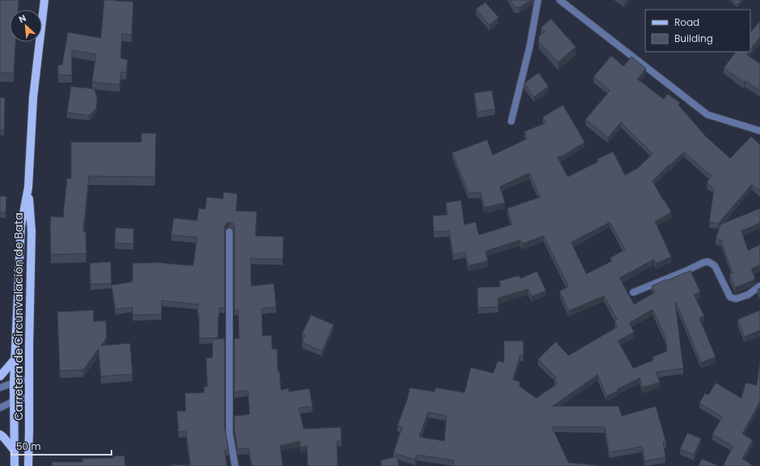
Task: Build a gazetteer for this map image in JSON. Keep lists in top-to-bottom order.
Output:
{
  "streets": {
    "main road": ["Carretera de Circunvalación de Bata"]
  },
  "legend": ["Road", "Building"],
  "scale_bar": "50 m",
  "north": "top left"
}
